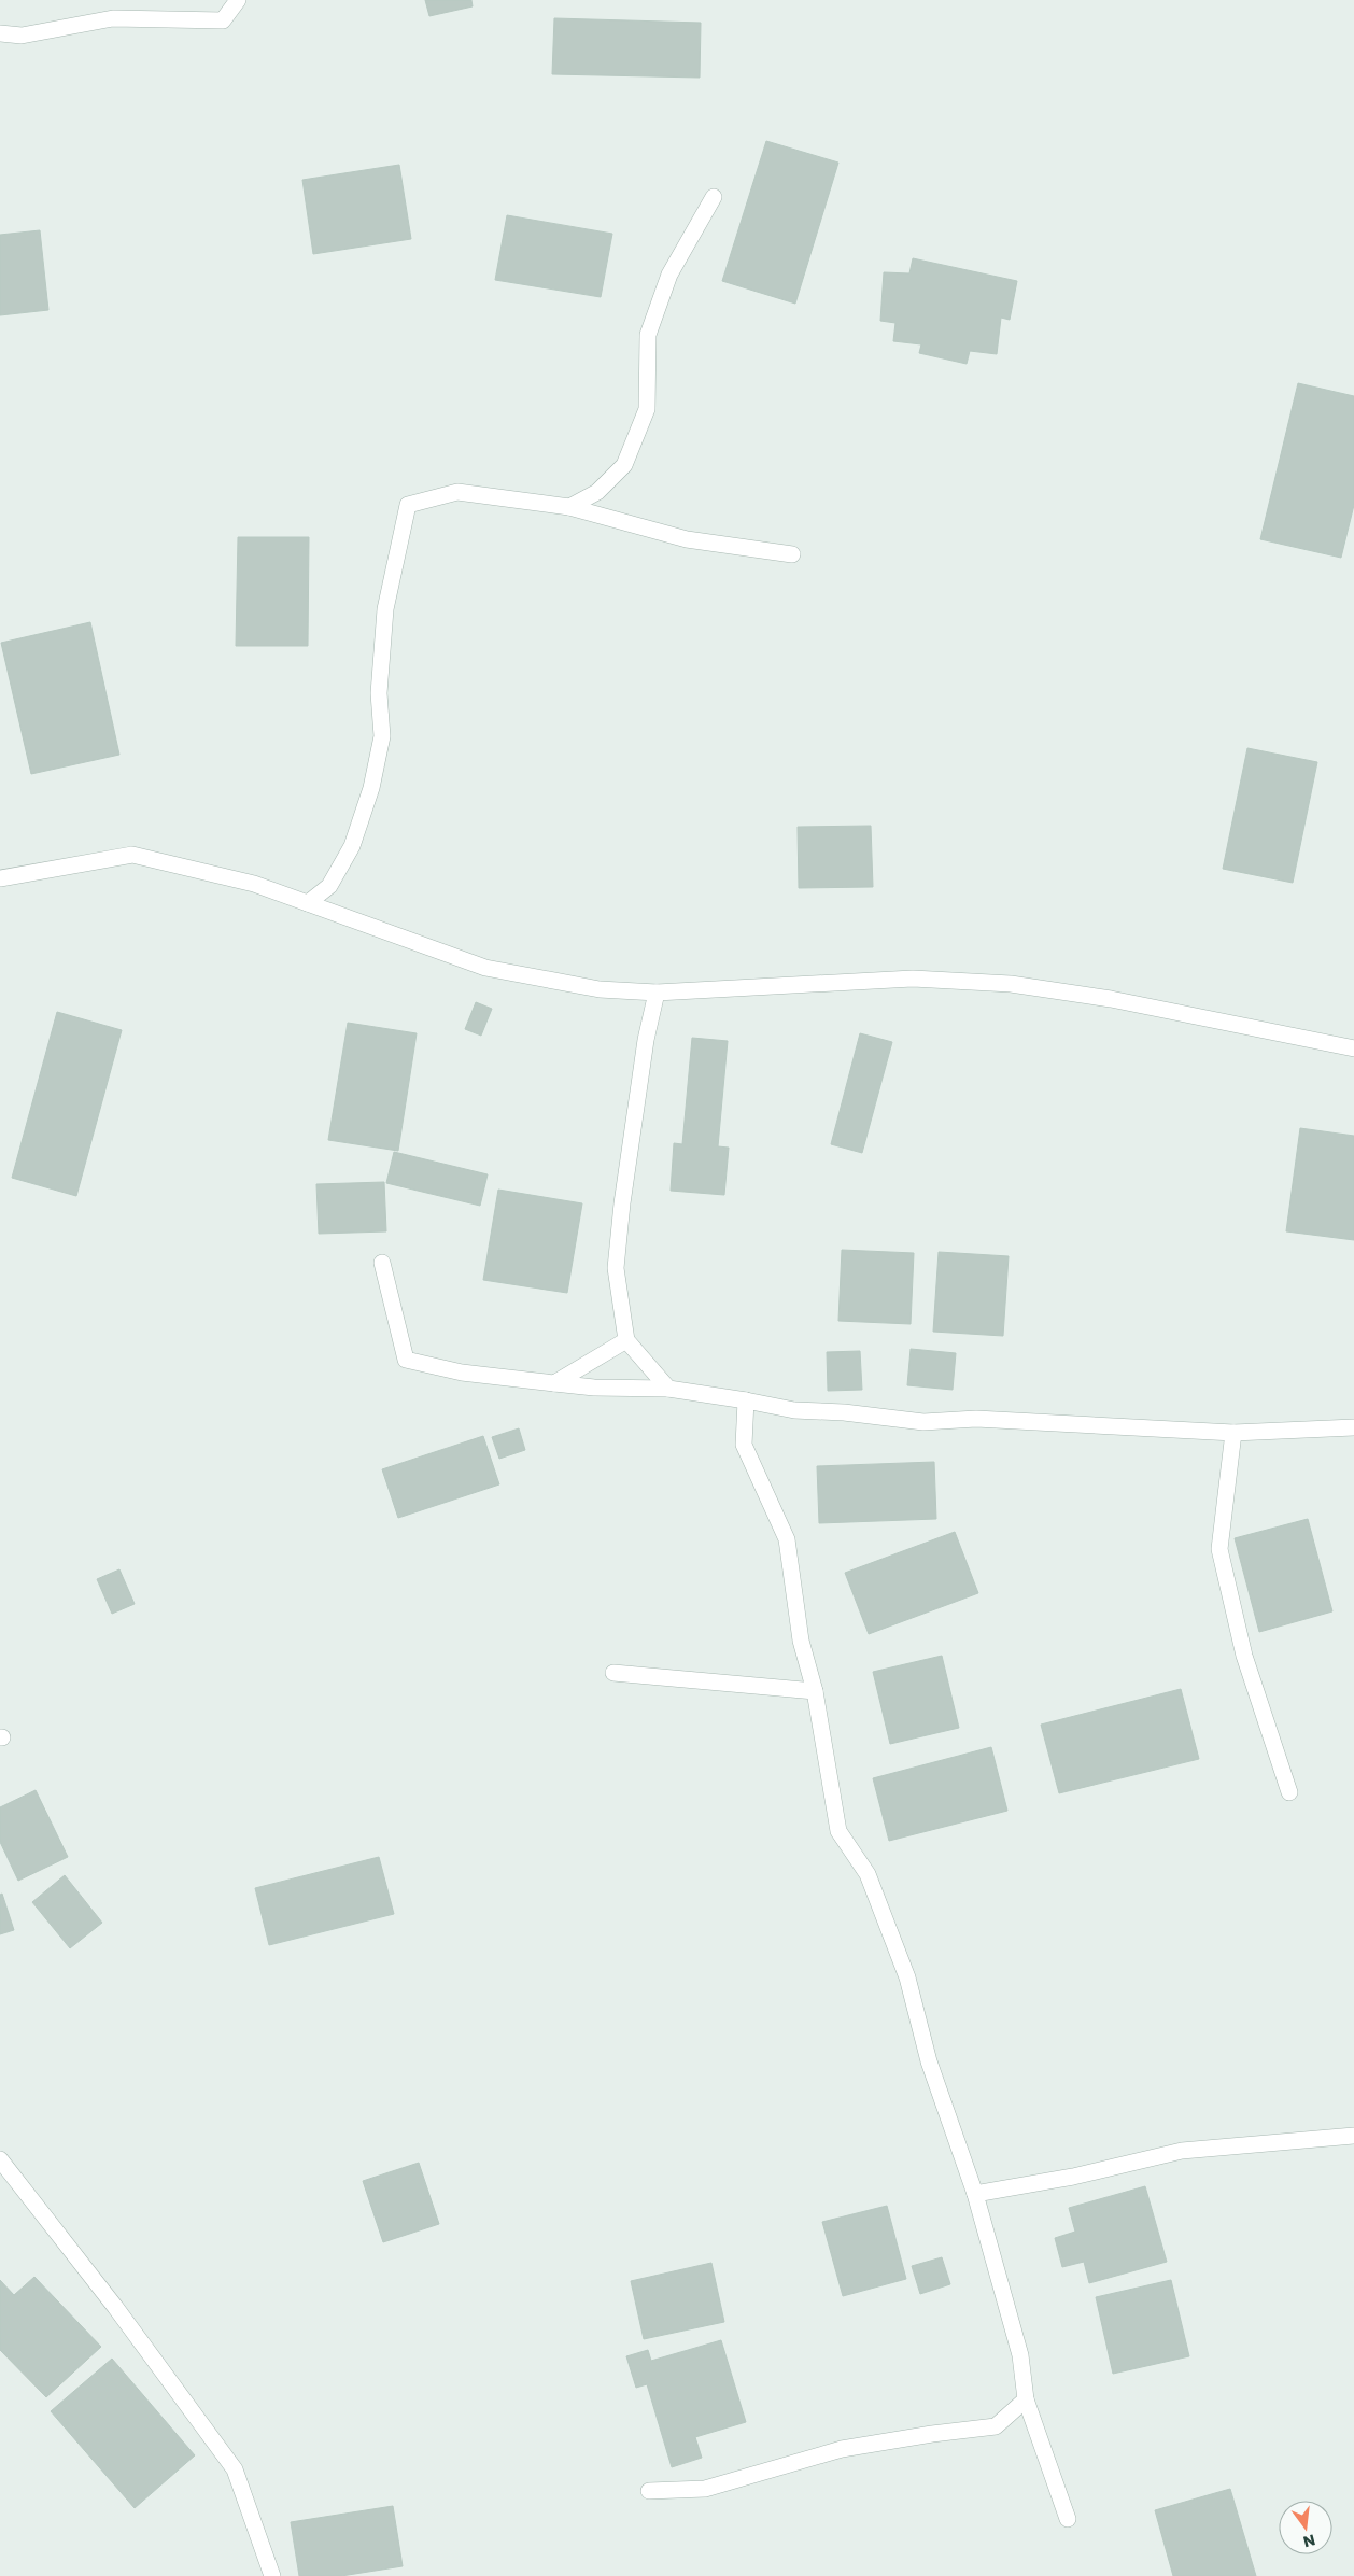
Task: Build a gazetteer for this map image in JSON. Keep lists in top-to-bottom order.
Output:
{
  "north": "bottom"
}
